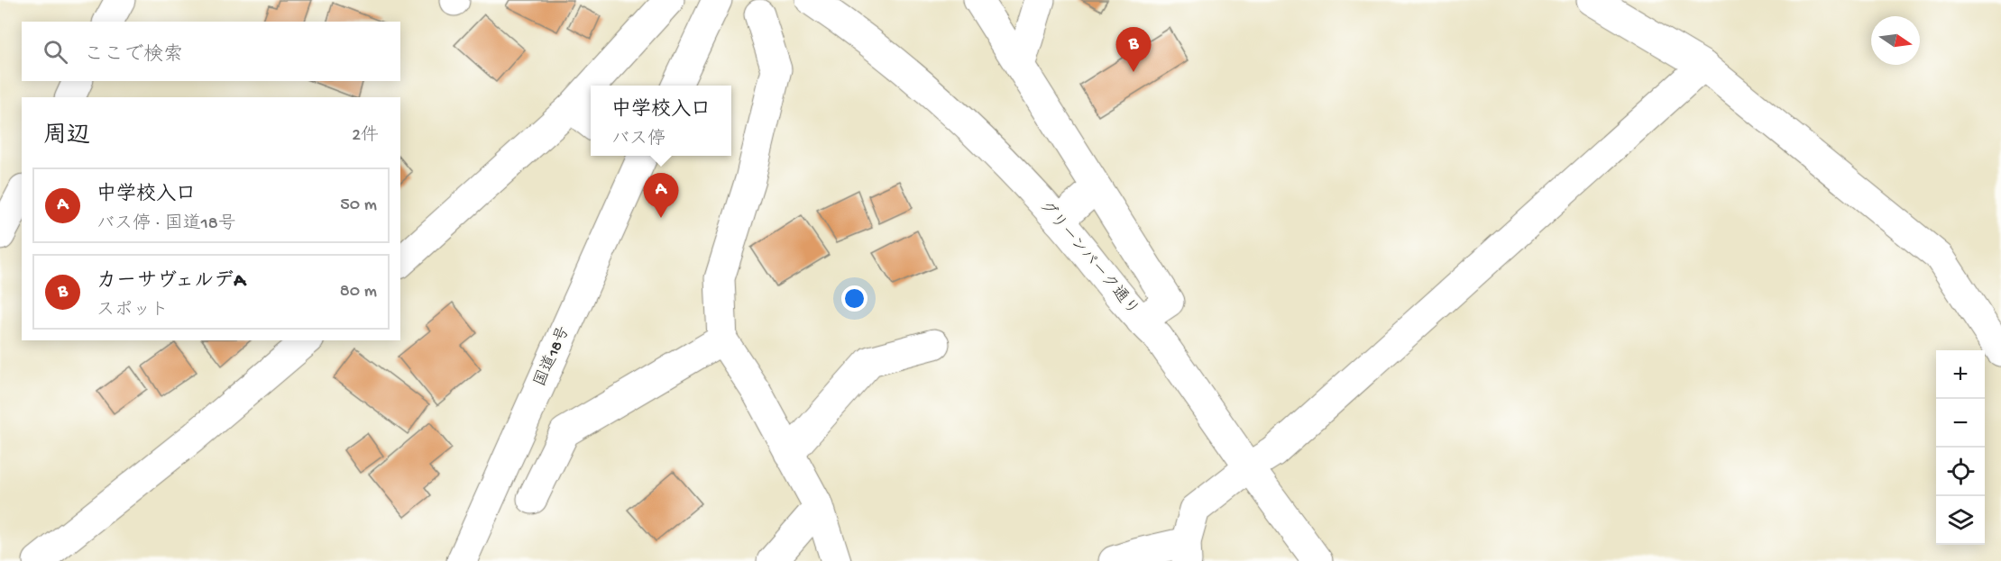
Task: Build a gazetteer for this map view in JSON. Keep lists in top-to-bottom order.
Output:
{
  "streets": {
    "main road": ["グリーンパーク通り", "国道18号"]
  },
  "north": "right",
  "page": {
    "search": "ここで検索",
    "pins": ["B", "A"],
    "popup": ["中学校入口", "バス停"],
    "heading": ["周辺", "2件"],
    "list": [
      {
        "mark": "A",
        "name": "中学校入口",
        "note": "バス停 · 国道18号",
        "value": "50 m"
      },
      {
        "mark": "B",
        "name": "カーサヴェルデA",
        "note": "スポット",
        "value": "80 m"
      }
    ],
    "map_buttons": ["+", "−"]
  }
}
